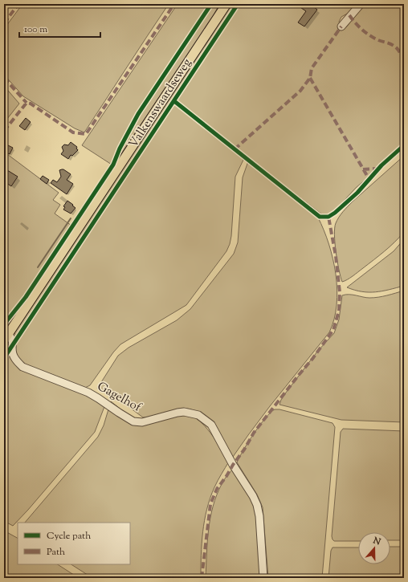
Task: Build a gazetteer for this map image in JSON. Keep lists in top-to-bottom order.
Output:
{
  "streets": {
    "main road": ["Valkenswaardseweg"],
    "street": ["Gagelhof"]
  },
  "crossings": [
    ["Valkenswaardseweg", "Gagelhof"]
  ],
  "legend": ["Cycle path", "Path"],
  "scale_bar": "100 m",
  "north": "top"
}
